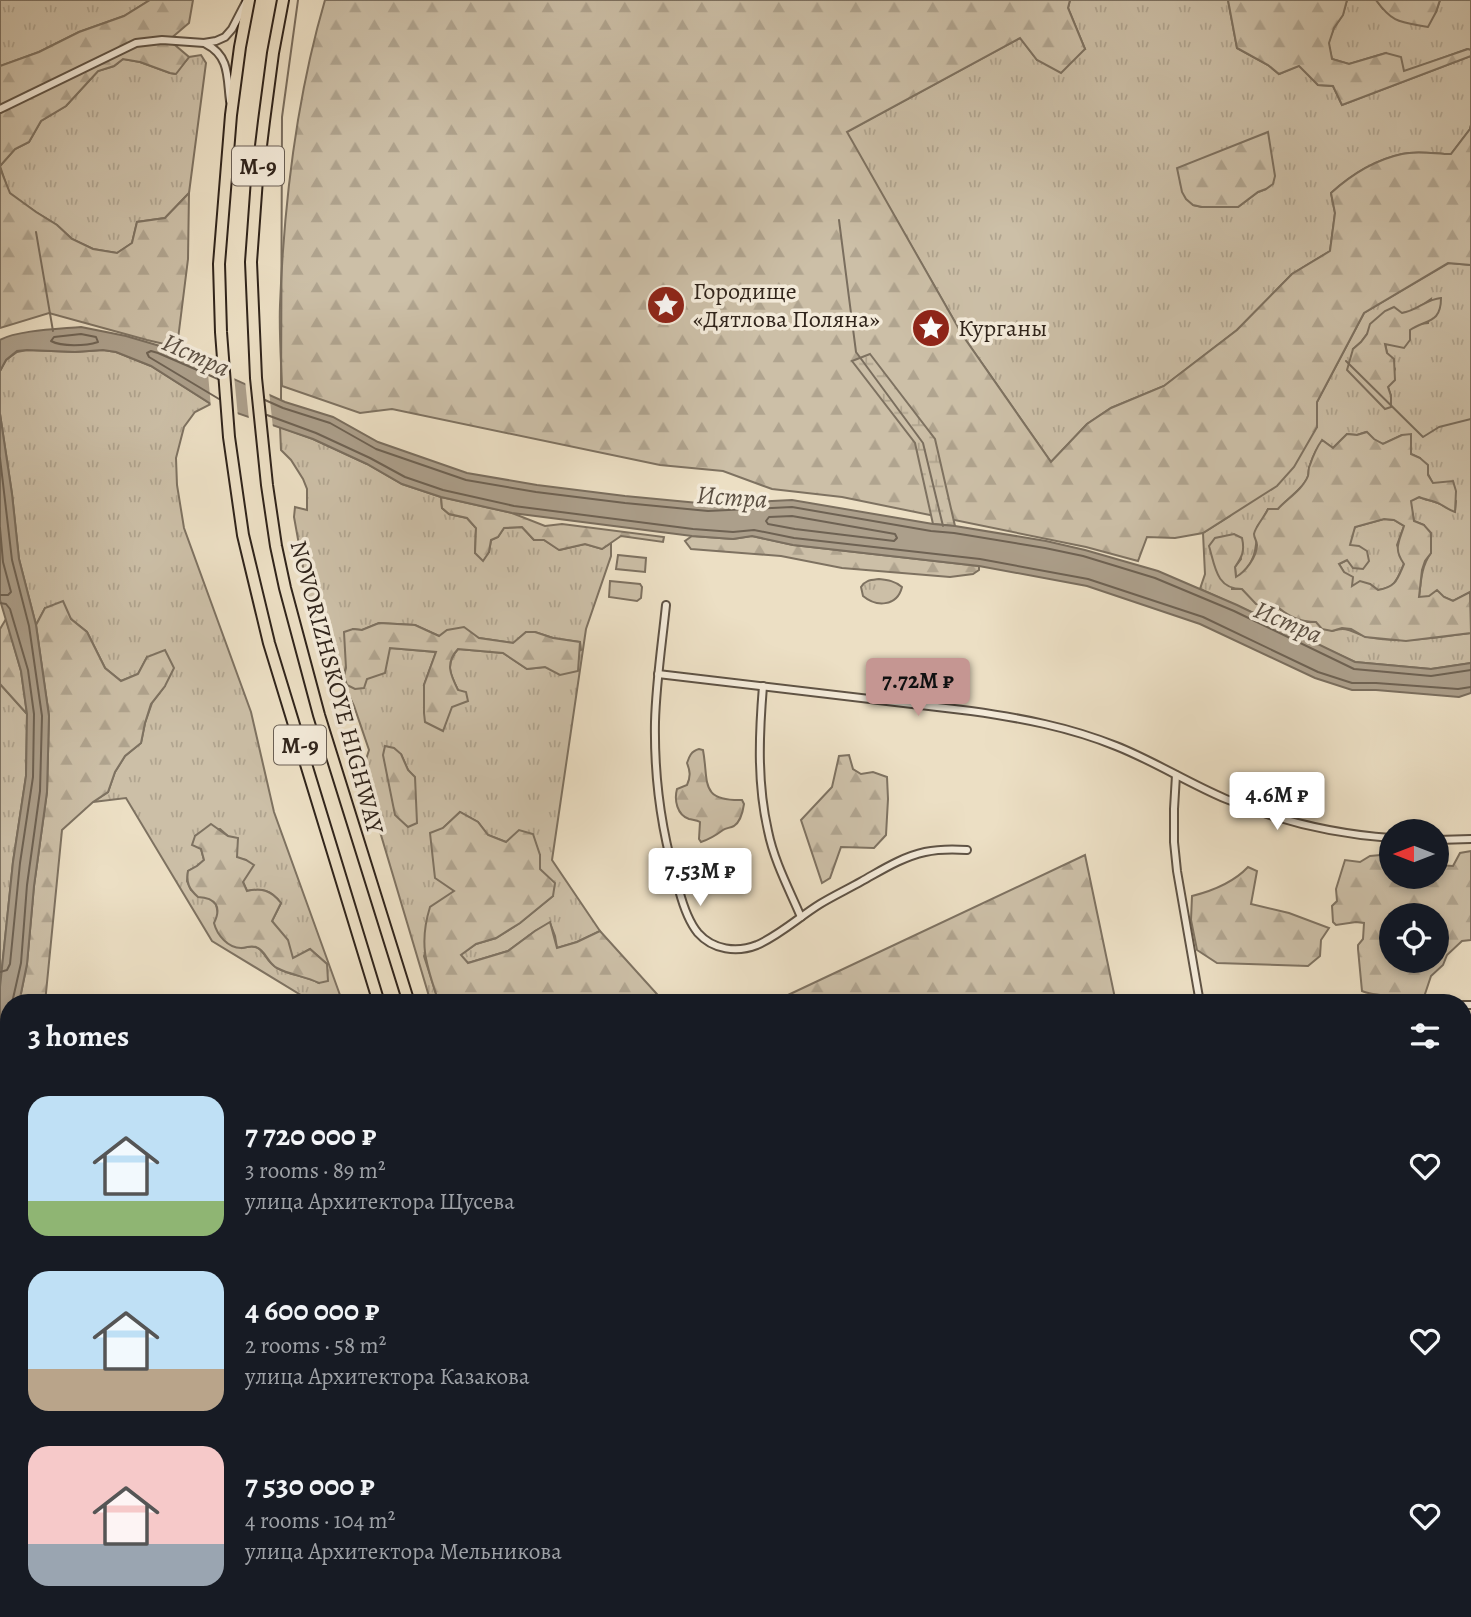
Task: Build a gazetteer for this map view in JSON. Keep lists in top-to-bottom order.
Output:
{
  "streets": {
    "highway": ["М-9", "NOVORIZHSKOYE HIGHWAY"]
  },
  "water": ["Истра"],
  "places": {
    "place": ["Городище «Дятлова Поляна»", "Курганы"]
  },
  "north": "left",
  "page": {
    "price": ["7.72M ₽", "4.6M ₽", "7.53M ₽"],
    "heading": "3 homes",
    "list": [
      {
        "name": "7 720 000 ₽",
        "note": "3 rooms · 89 m² · улица Архитектора Щусева"
      },
      {
        "name": "4 600 000 ₽",
        "note": "2 rooms · 58 m² · улица Архитектора Казакова"
      },
      {
        "name": "7 530 000 ₽",
        "note": "4 rooms · 104 m² · улица Архитектора Мельникова"
      }
    ]
  }
}
